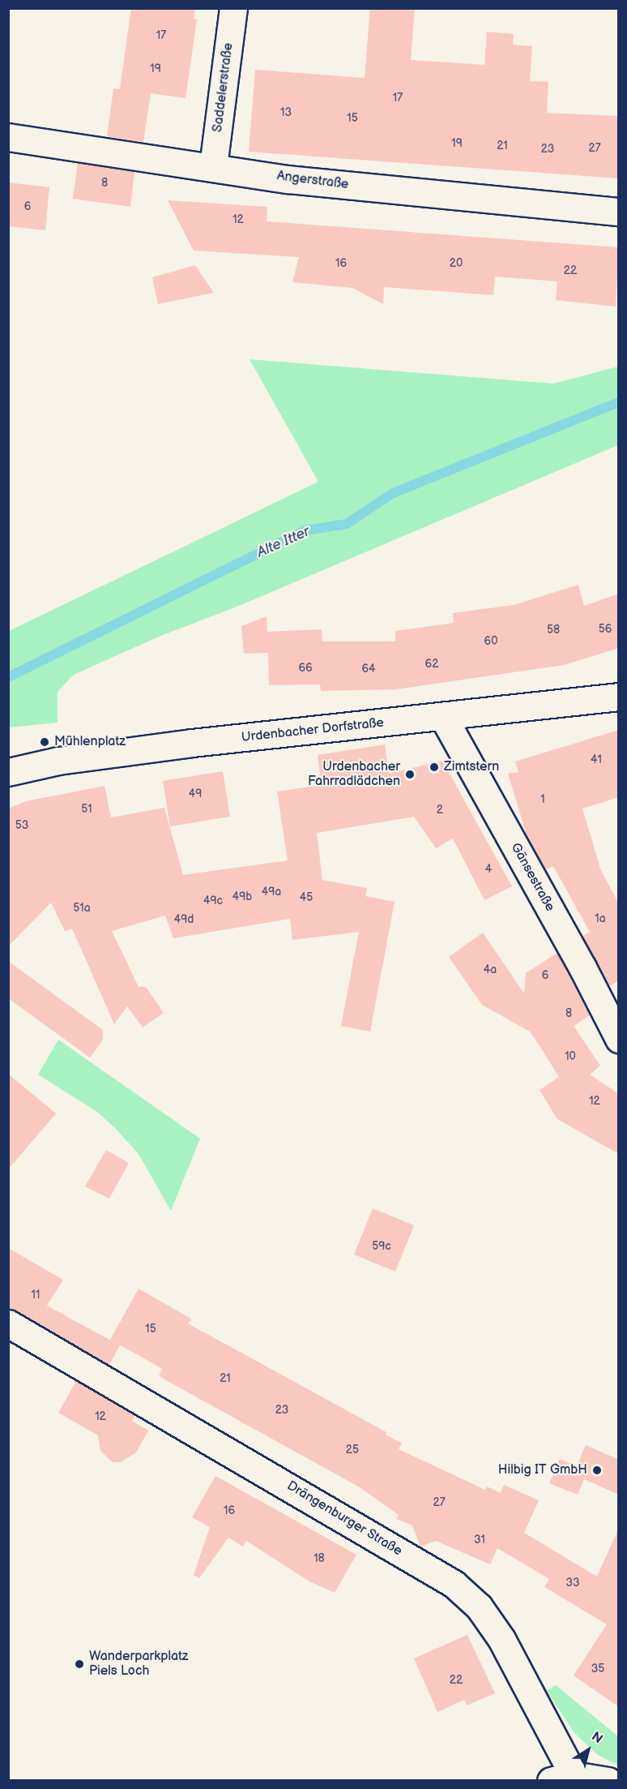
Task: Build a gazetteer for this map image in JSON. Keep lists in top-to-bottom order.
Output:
{
  "streets": {
    "street": [
      "Saddelerstraße",
      "Angerstraße",
      "Urdenbacher Dorfstraße",
      "Gänsestraße",
      "Drängenburger Straße"
    ]
  },
  "crossings": [
    ["Saddelerstraße", "Angerstraße"],
    ["Urdenbacher Dorfstraße", "Gänsestraße"]
  ],
  "water": ["Alte Itter"],
  "places": [
    "Mühlenplatz",
    "Zimtstern",
    "Urdenbacher Fahrradlädchen",
    "Hilbig IT GmbH",
    "Wanderparkplatz Piels Loch"
  ],
  "house_numbers": [
    "17",
    "19",
    "17",
    "13",
    "15",
    "19",
    "21",
    "27",
    "23",
    "8",
    "6",
    "12",
    "16",
    "20",
    "22",
    "56",
    "58",
    "60",
    "62",
    "66",
    "64",
    "41",
    "49",
    "1",
    "51",
    "2",
    "53",
    "4",
    "49a",
    "49b",
    "45",
    "49c",
    "51a",
    "1a",
    "49d",
    "4a",
    "6",
    "8",
    "10",
    "12",
    "59c",
    "11",
    "15",
    "21",
    "23",
    "12",
    "25",
    "27",
    "16",
    "31",
    "18",
    "33",
    "35",
    "22"
  ],
  "north": "top right"
}
